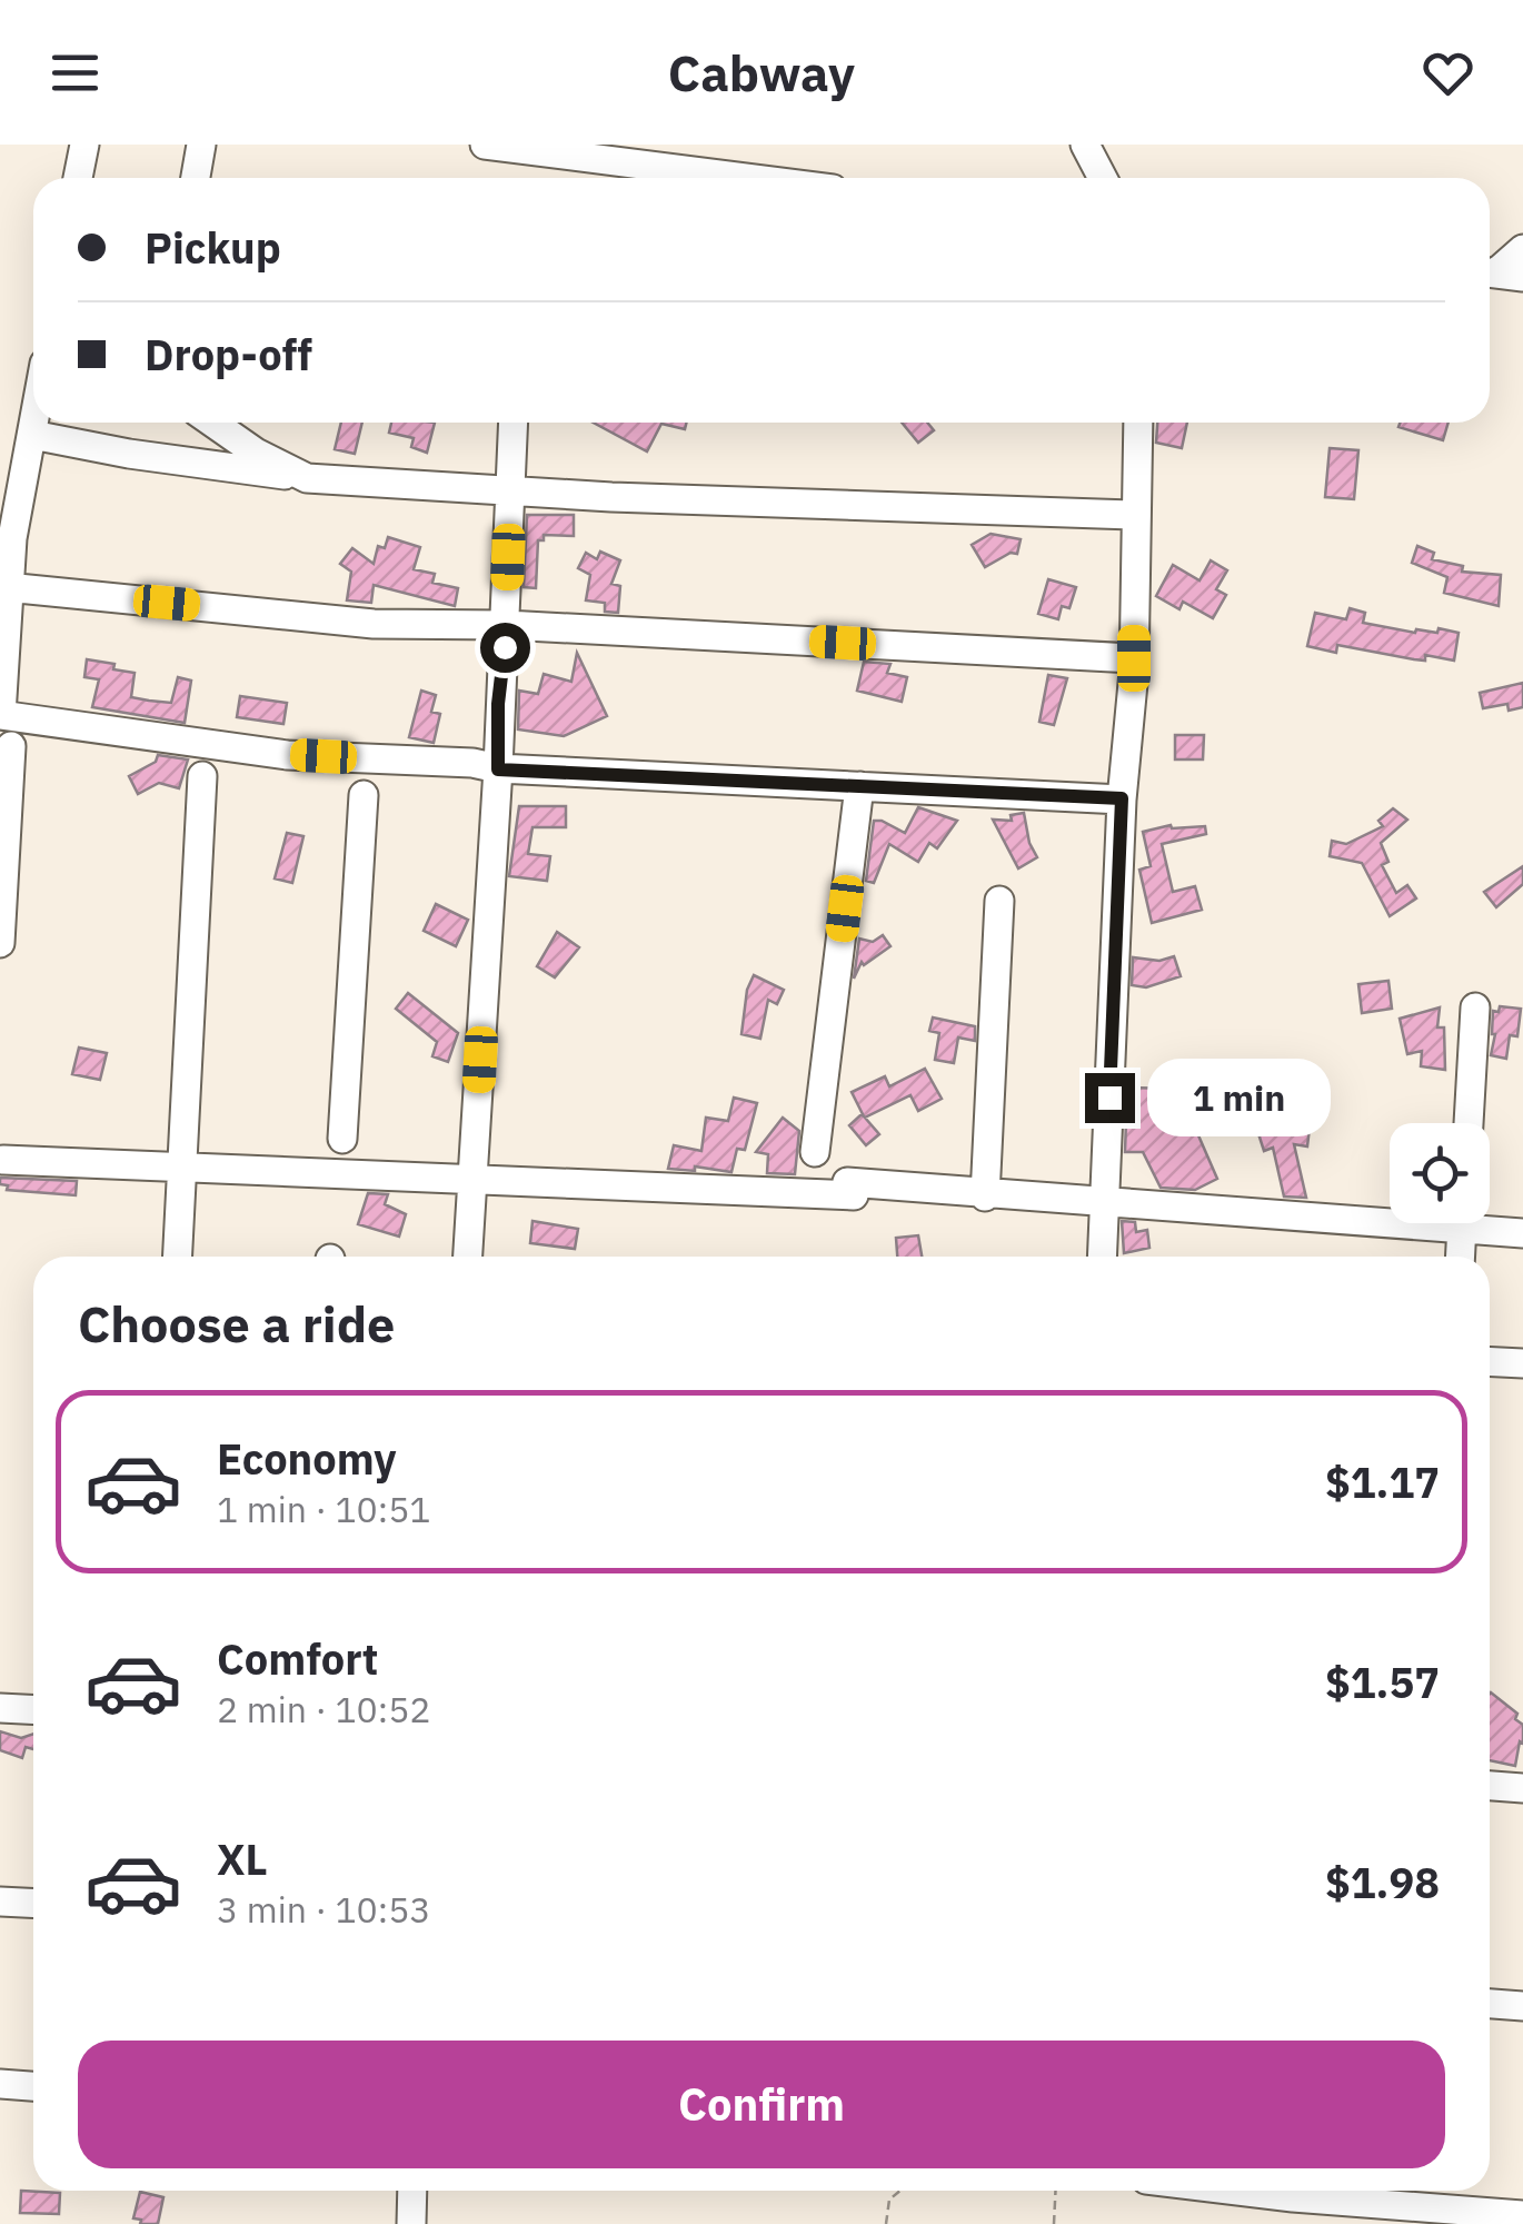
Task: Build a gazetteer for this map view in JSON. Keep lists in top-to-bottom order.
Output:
{
  "page": {
    "header": "Cabway",
    "banner": ["Pickup", "Drop-off"],
    "bubble": "1 min",
    "heading": "Choose a ride",
    "list": [
      {
        "name": "Economy",
        "note": "1 min · 10:51",
        "value": "$1.17"
      },
      {
        "name": "Comfort",
        "note": "2 min · 10:52",
        "value": "$1.57"
      },
      {
        "name": "XL",
        "note": "3 min · 10:53",
        "value": "$1.98"
      }
    ],
    "buttons": "Confirm"
  }
}
